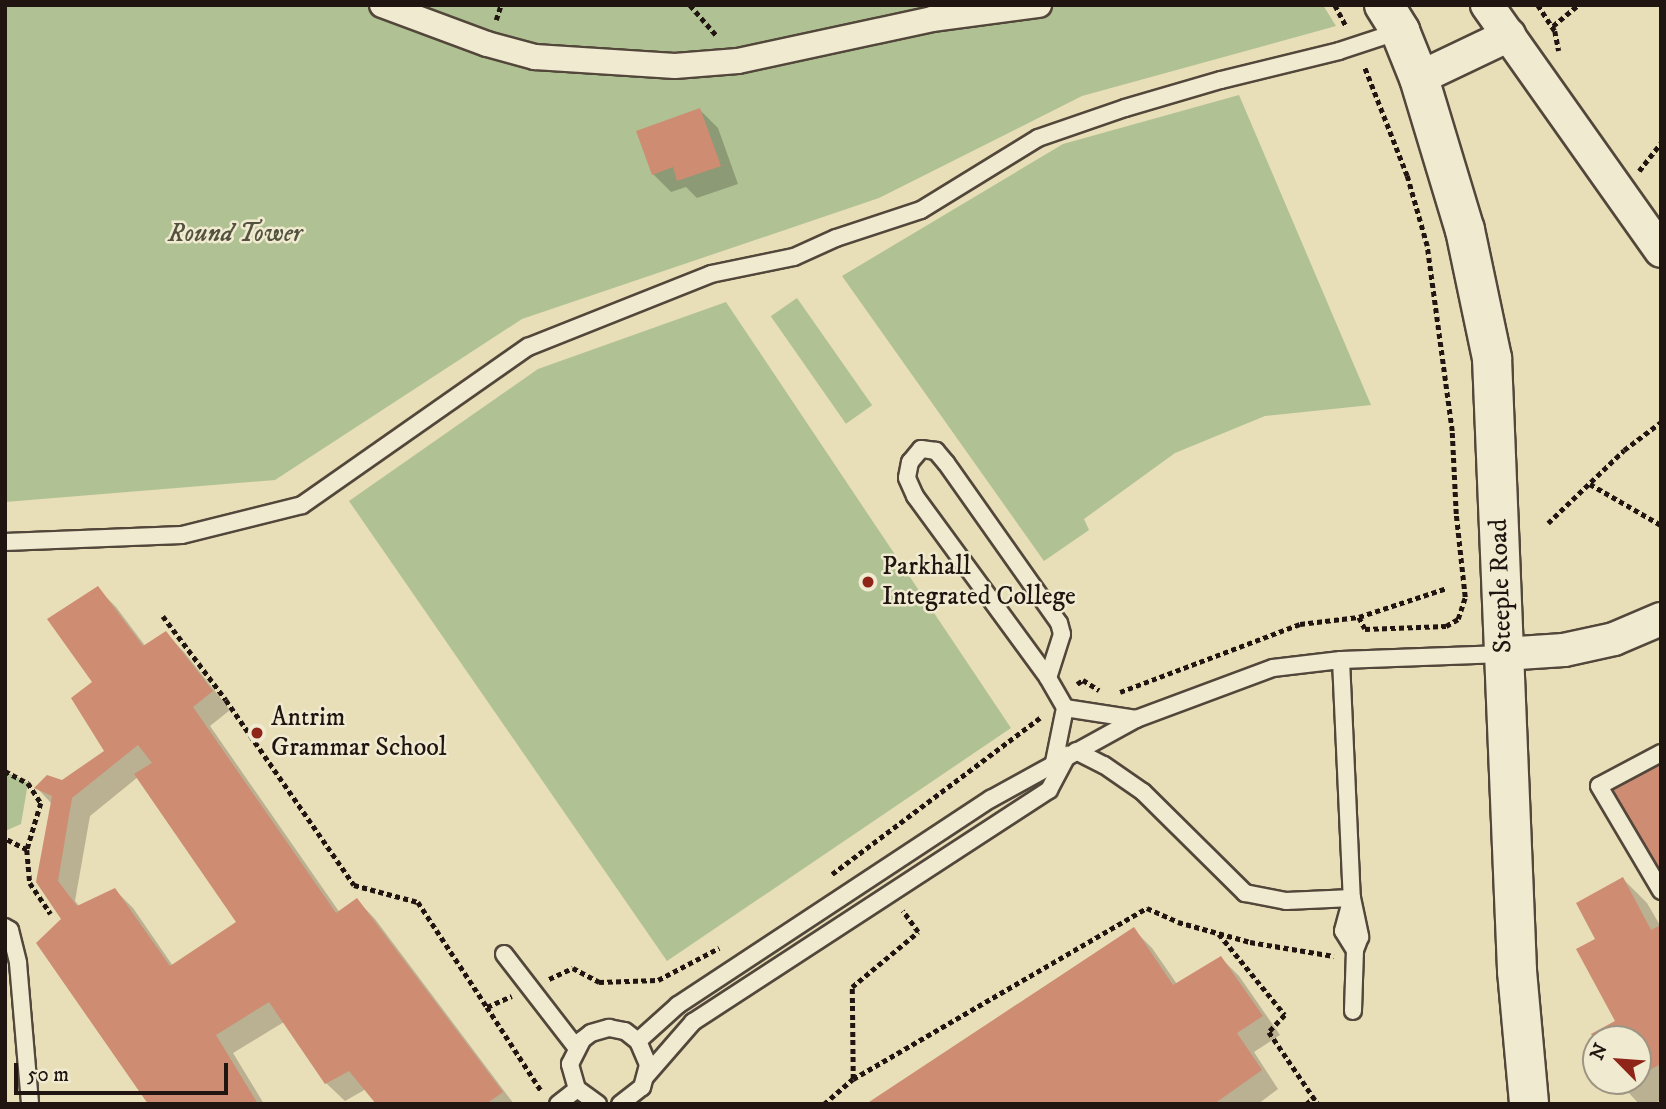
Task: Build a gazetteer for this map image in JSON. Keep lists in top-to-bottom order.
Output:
{
  "streets": {
    "street": ["Steeple Road"]
  },
  "parks": ["Round Tower"],
  "places": ["Parkhall Integrated College", "Antrim Grammar School"],
  "scale_bar": "50 m",
  "north": "top left"
}
